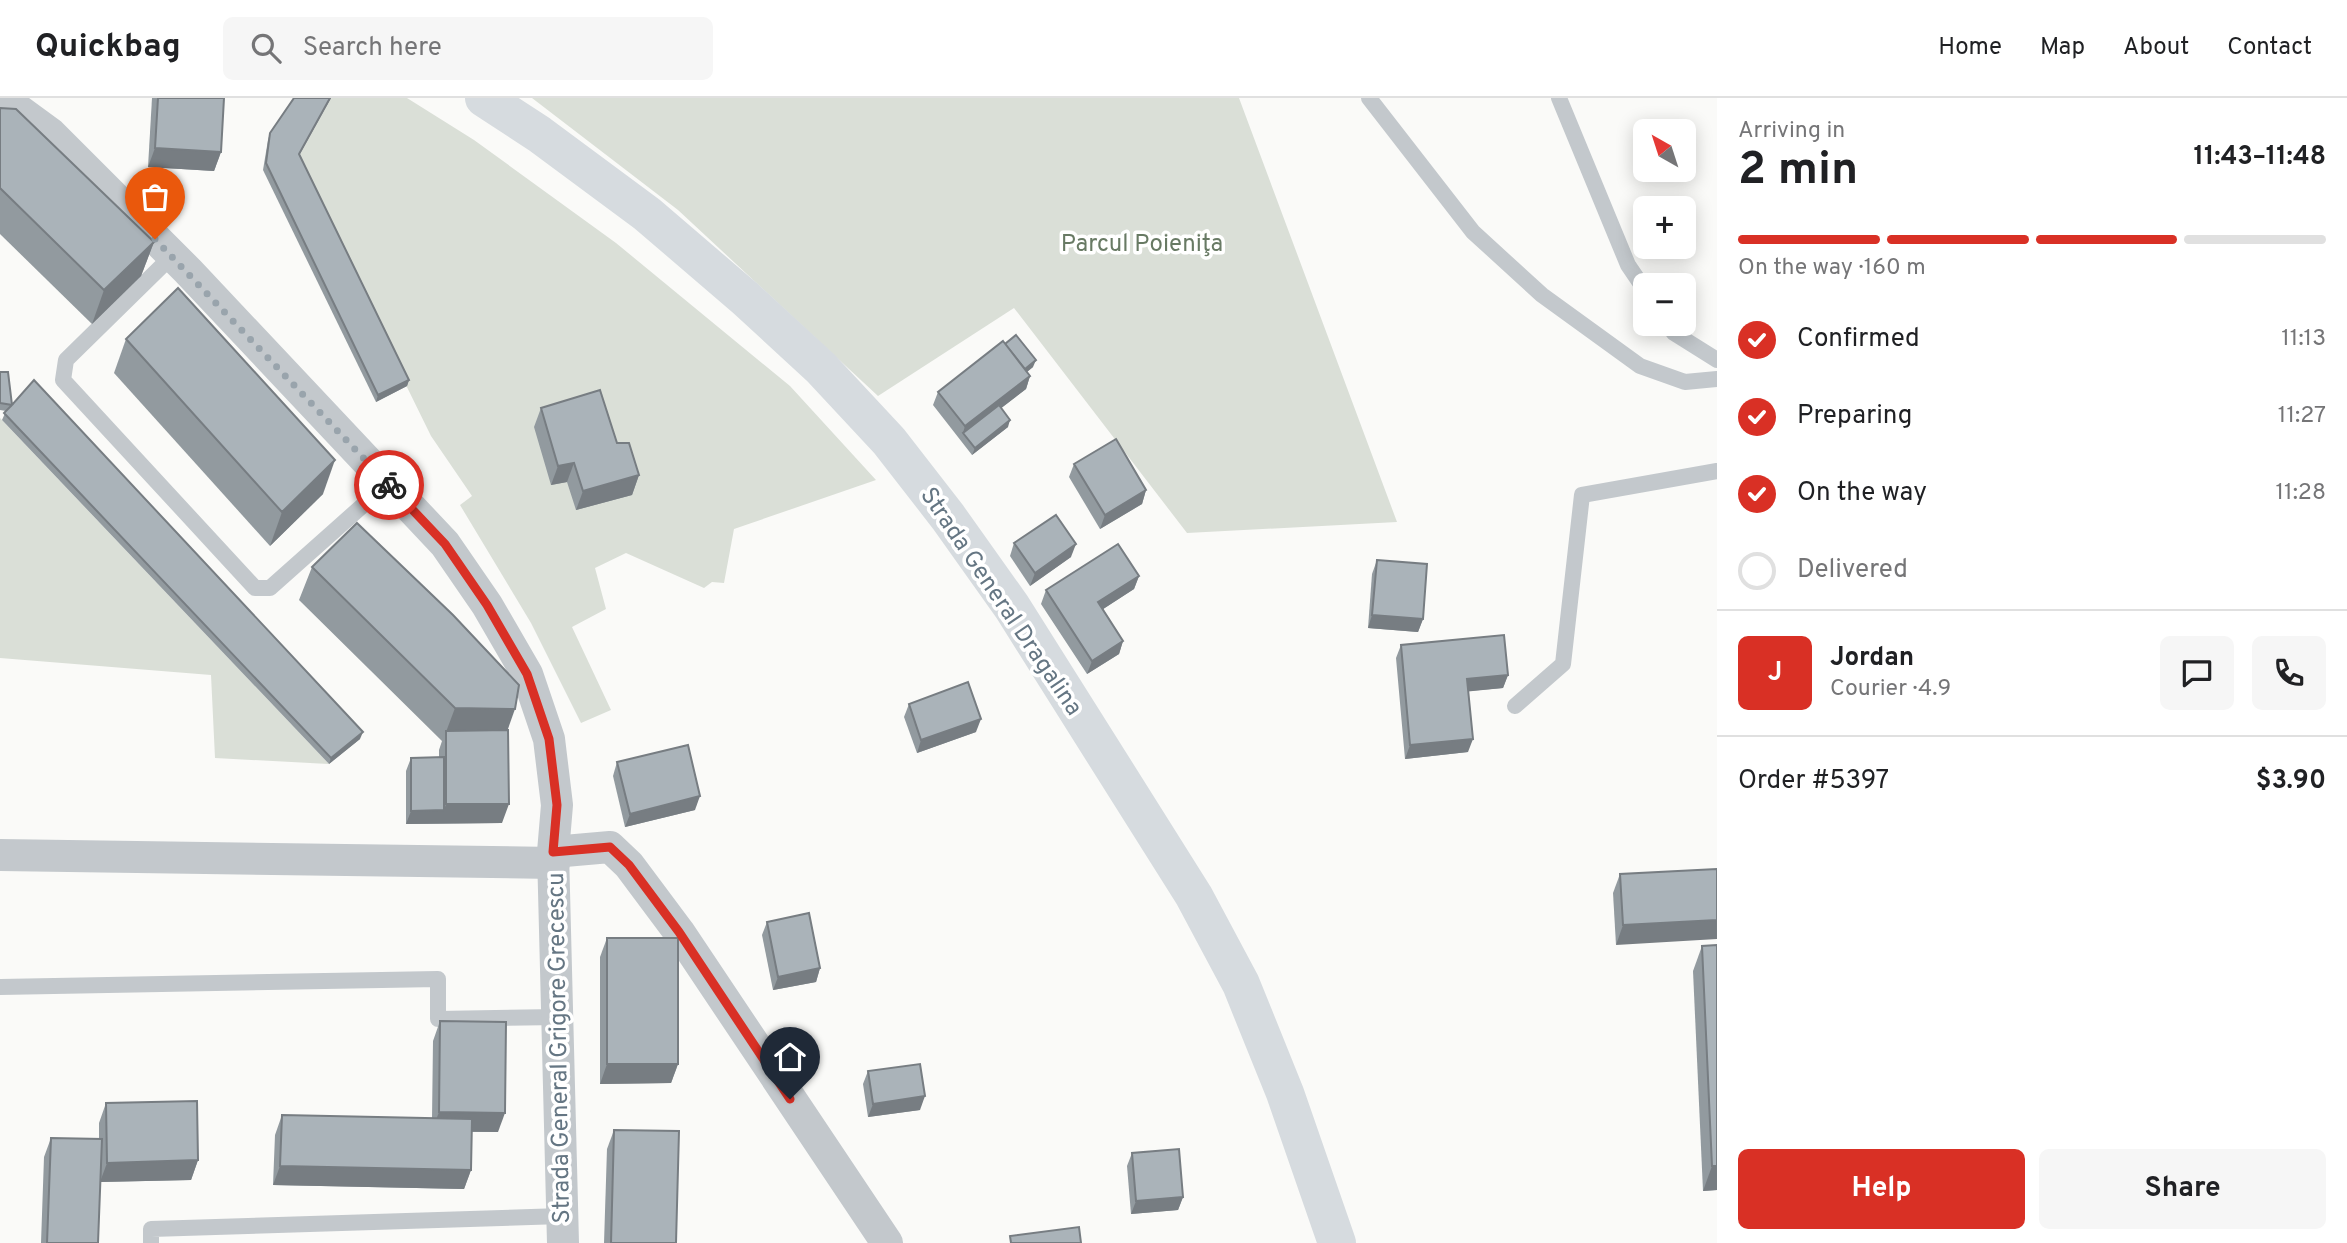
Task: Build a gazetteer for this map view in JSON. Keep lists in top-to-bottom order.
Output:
{
  "streets": {
    "main road": ["Strada General Dragalina"],
    "street": ["Strada General Grigore Grecescu"]
  },
  "parks": ["Parcul Poieniţa"],
  "north": "top left",
  "page": {
    "header": "Quickbag",
    "search": "Search here",
    "nav": [
      "Home",
      "Map",
      "About",
      "Contact"
    ],
    "heading": ["2 min", "Arriving in", "11:43–11:48"],
    "panel": [
      "Jordan",
      "Courier · 4.9",
      "Order #5397",
      "$3.90"
    ],
    "map_buttons": ["+", "−"],
    "bar": "On the way · 160 m",
    "list": [
      ["Confirmed", "11:13"],
      ["Preparing", "11:27"],
      ["On the way", "11:28"],
      "Delivered"
    ],
    "round": "J",
    "buttons": ["Help", "Share"]
  }
}
